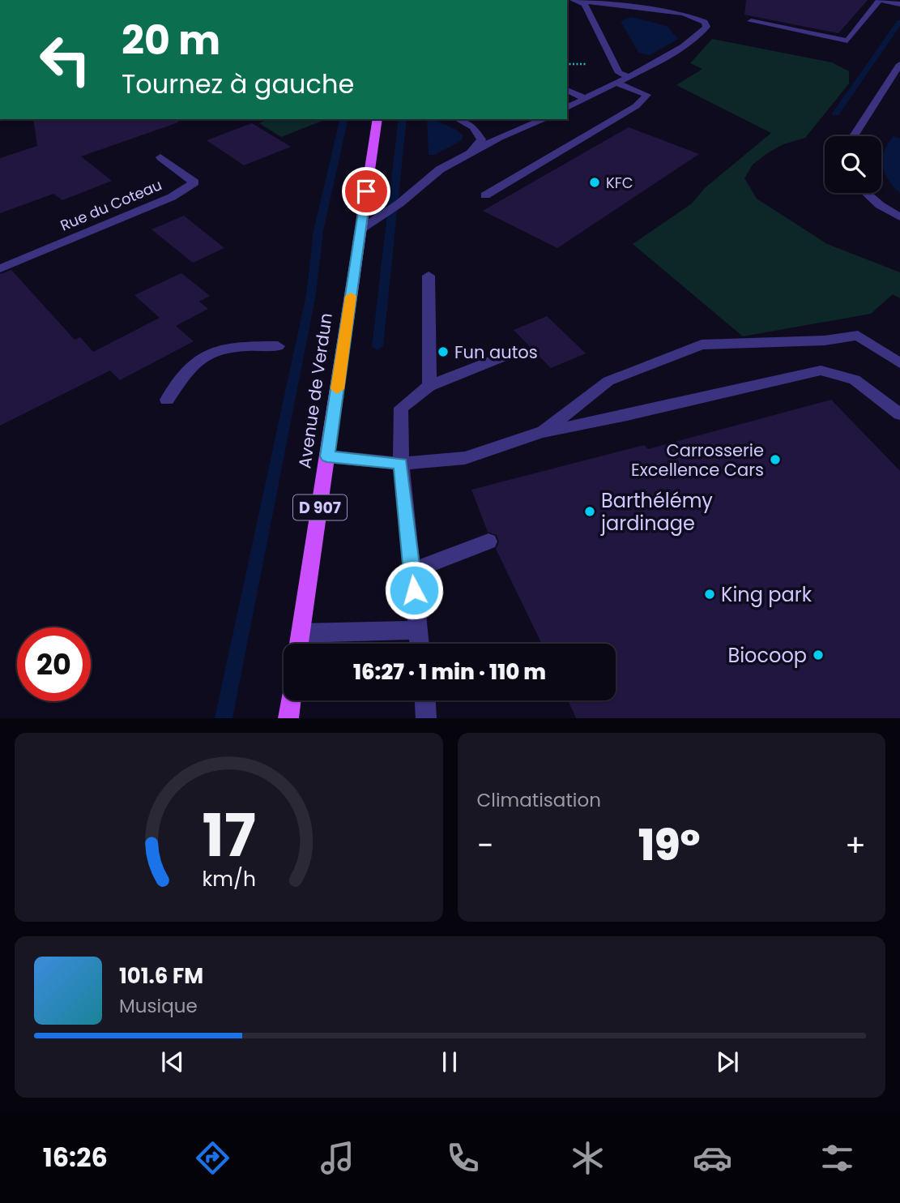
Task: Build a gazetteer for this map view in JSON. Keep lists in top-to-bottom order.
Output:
{
  "streets": {
    "main road": ["Avenue de Verdun", "D 907"],
    "street": ["Rue du Coteau"]
  },
  "places": [
    "KFC",
    "Fun autos",
    "Carrosserie Excellence Cars",
    "Barthélémy jardinage",
    "King park",
    "Biocoop"
  ],
  "page": {
    "turn": ["20 m", "Tournez à gauche"],
    "limit": "20",
    "trip": "16:27 · 1 min · 110 m",
    "tile": "Climatisation",
    "heat": ["−", "19°", "+"],
    "song": ["101.6 FM", "Musique"],
    "tabs": "16:26",
    "gauge": ["17", "km/h"]
  }
}
